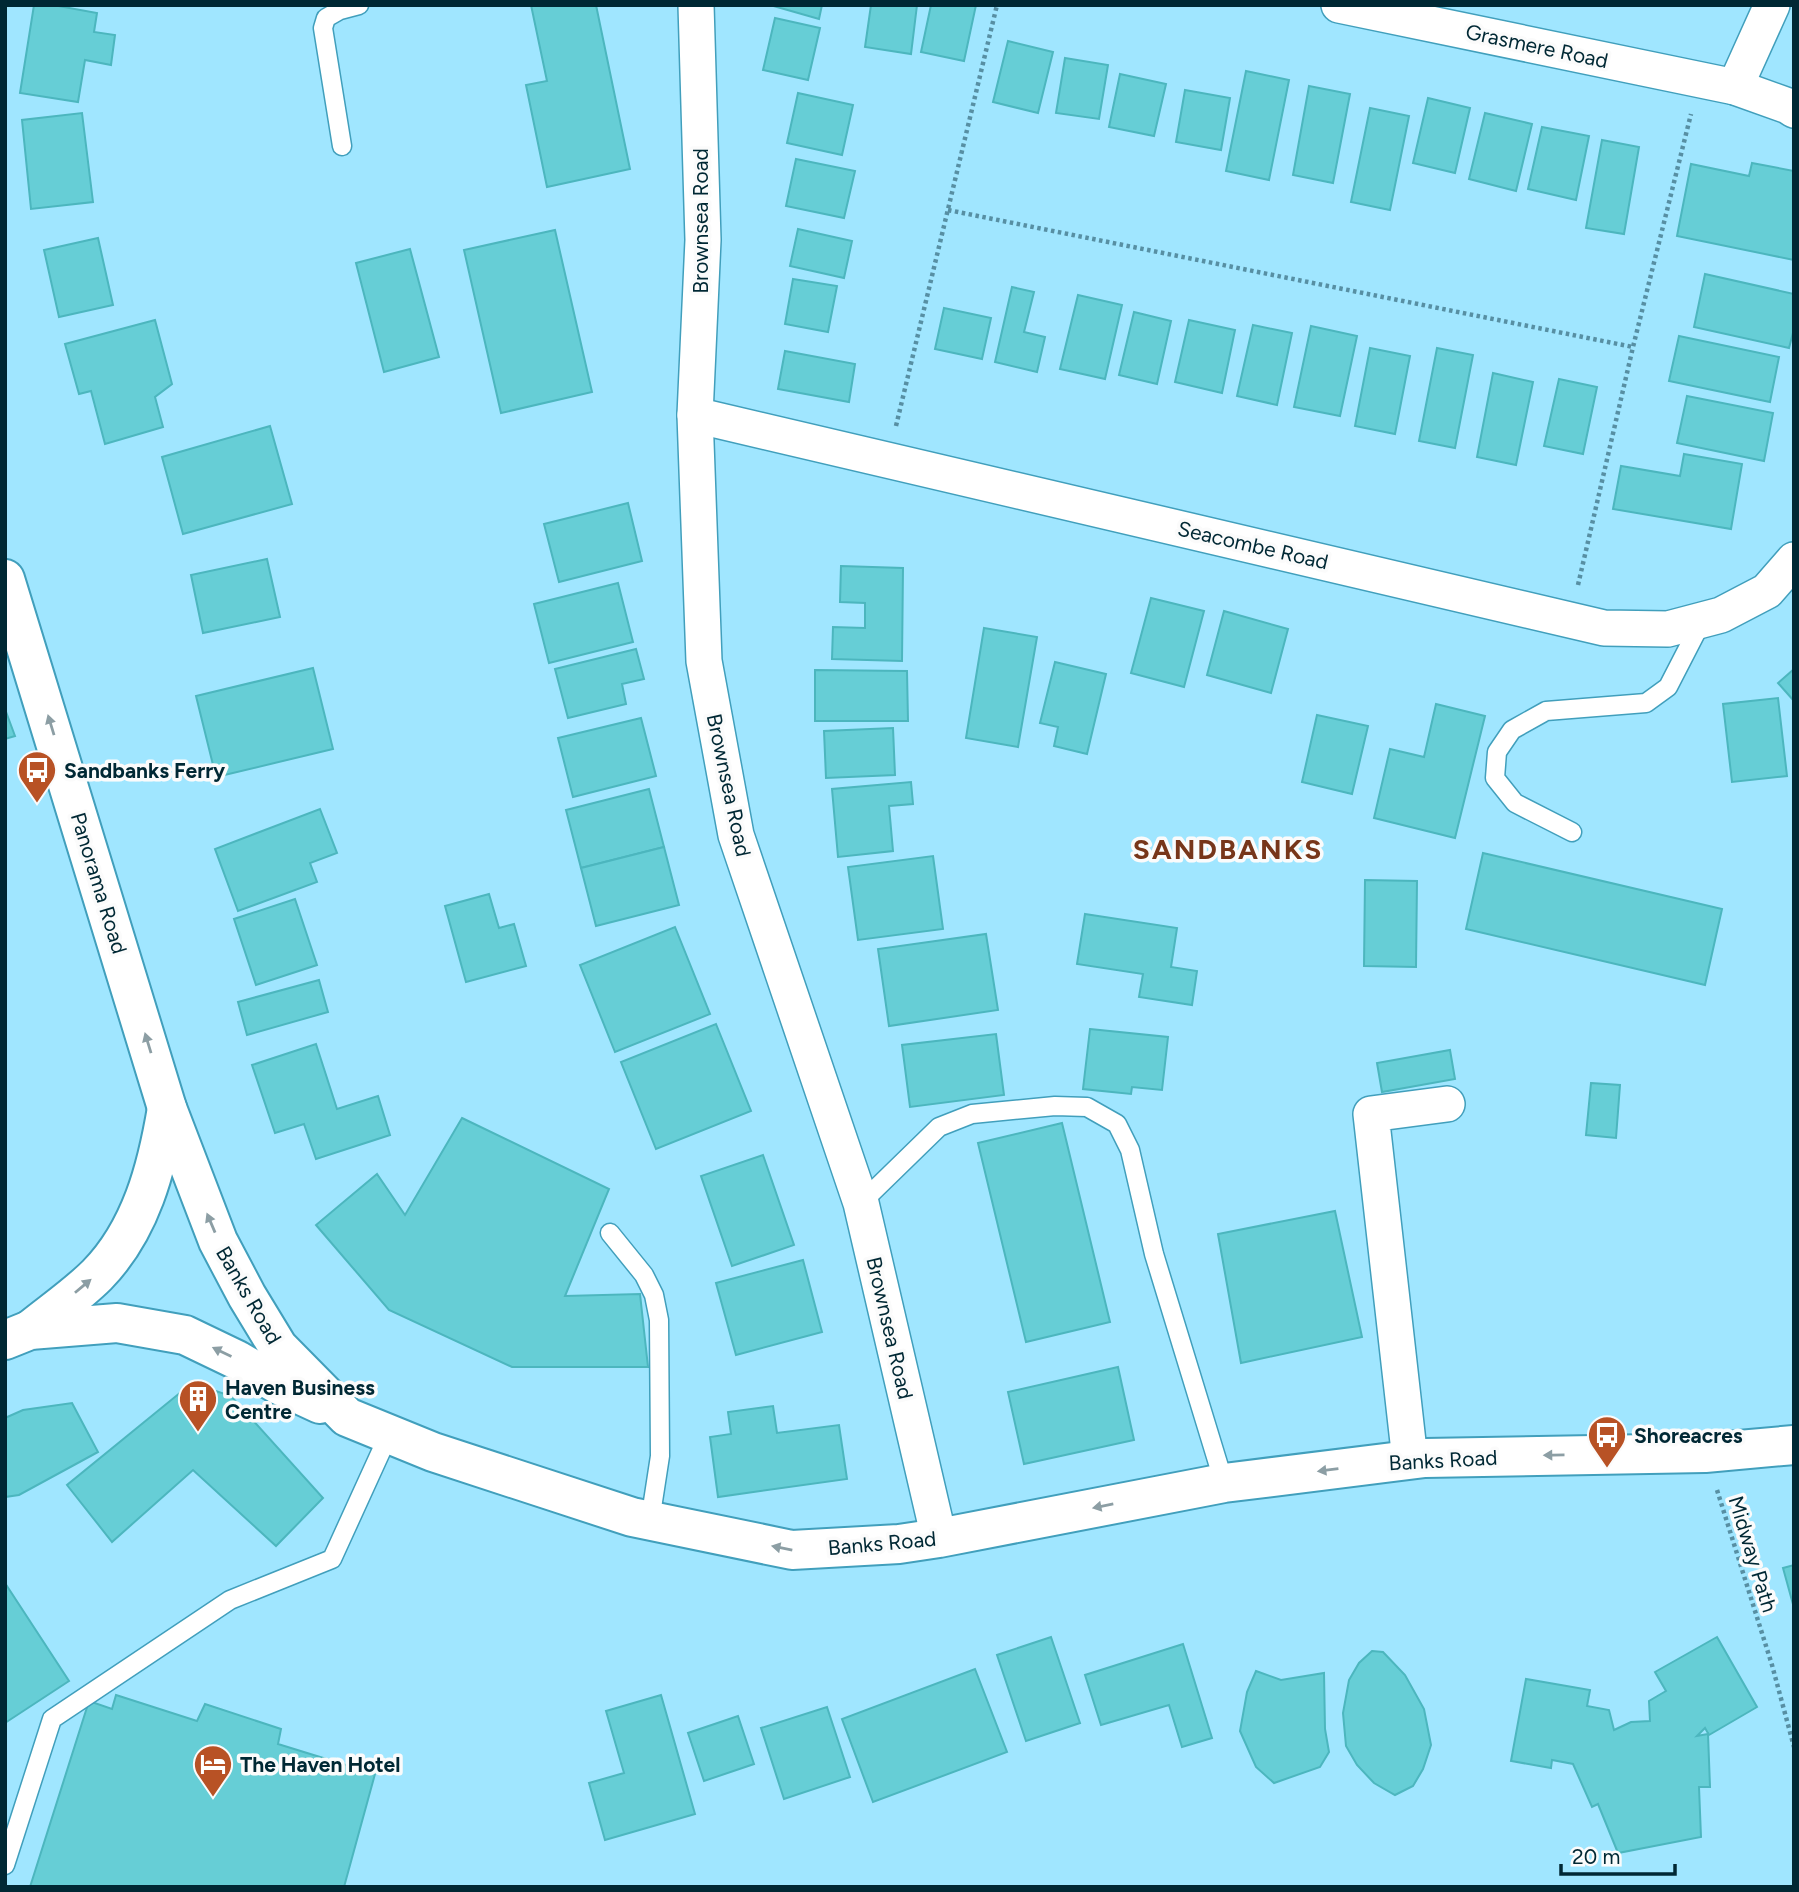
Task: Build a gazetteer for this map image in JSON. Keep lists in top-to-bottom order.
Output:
{
  "streets": {
    "main road": ["Panorama Road", "Banks Road"],
    "street": ["Grasmere Road", "Brownsea Road", "Seacombe Road"],
    "path": ["Midway Path"]
  },
  "crossings": [
    ["Brownsea Road", "Seacombe Road"],
    ["Brownsea Road", "Banks Road"],
    ["Panorama Road", "Banks Road"],
    ["Banks Road", "Midway Path"]
  ],
  "one_way": ["Panorama Road", "Banks Road"],
  "districts": ["SANDBANKS"],
  "places": {
    "bus stop": ["Sandbanks Ferry", "Shoreacres"],
    "building": ["Haven Business Centre"],
    "hotel": ["The Haven Hotel"]
  },
  "scale_bar": "20 m"
}
